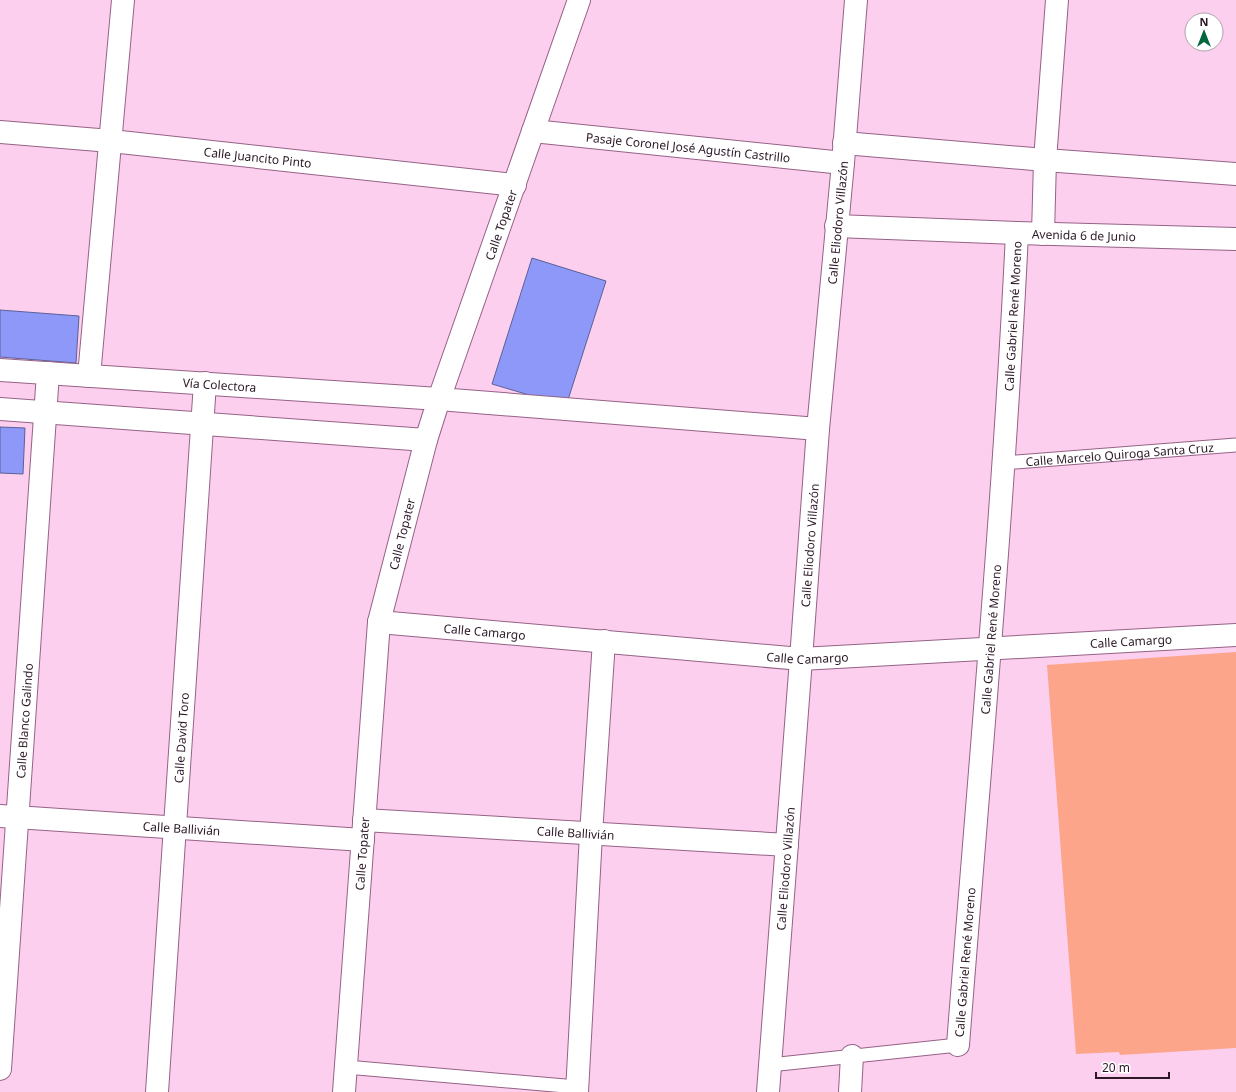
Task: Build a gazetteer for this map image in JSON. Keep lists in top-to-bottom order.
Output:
{
  "streets": {
    "street": [
      "Pasaje Coronel José Agustín Castrillo",
      "Calle Juancito Pinto",
      "Calle Eliodoro Villazón",
      "Calle Topater",
      "Avenida 6 de Junio",
      "Calle Gabriel René Moreno",
      "Vía Colectora",
      "Calle Camargo",
      "Calle Blanco Galindo",
      "Calle David Toro",
      "Calle Ballivián"
    ],
    "lane": ["Calle Marcelo Quiroga Santa Cruz"]
  },
  "crossings": [
    ["Pasaje Coronel José Agustín Castrillo", "Calle Eliodoro Villazón"],
    ["Pasaje Coronel José Agustín Castrillo", "Calle Topater"],
    ["Calle Juancito Pinto", "Calle Topater"],
    ["Calle Eliodoro Villazón", "Avenida 6 de Junio"],
    ["Calle Eliodoro Villazón", "Vía Colectora"],
    ["Calle Eliodoro Villazón", "Calle Camargo"],
    ["Calle Eliodoro Villazón", "Calle Ballivián"],
    ["Calle Topater", "Vía Colectora"],
    ["Calle Topater", "Calle Camargo"],
    ["Calle Topater", "Calle Ballivián"],
    ["Avenida 6 de Junio", "Calle Gabriel René Moreno"],
    ["Calle Gabriel René Moreno", "Calle Marcelo Quiroga Santa Cruz"],
    ["Calle Gabriel René Moreno", "Calle Camargo"],
    ["Vía Colectora", "Calle Blanco Galindo"],
    ["Vía Colectora", "Calle David Toro"],
    ["Calle Blanco Galindo", "Calle Ballivián"],
    ["Calle David Toro", "Calle Ballivián"]
  ],
  "scale_bar": "20 m",
  "north": "top"
}
